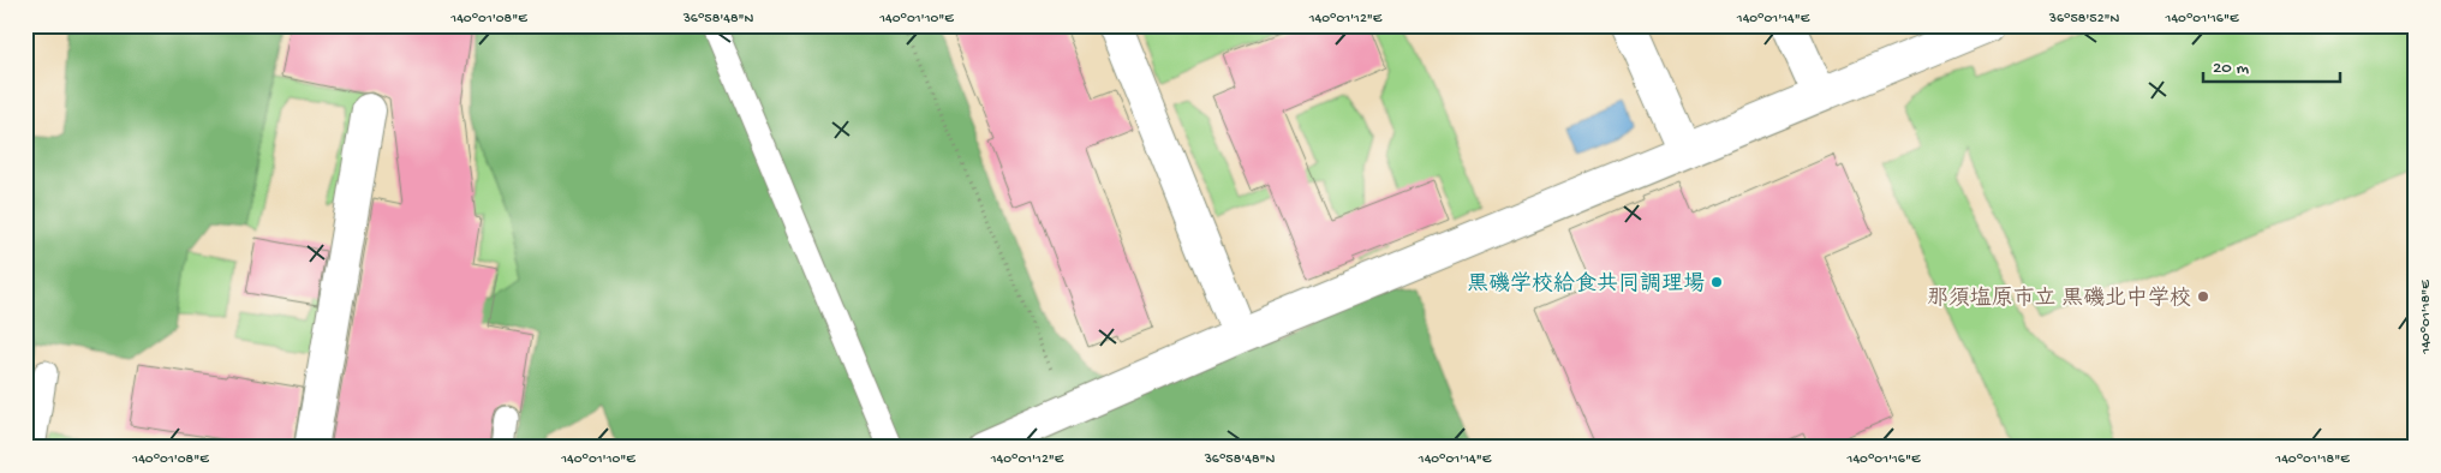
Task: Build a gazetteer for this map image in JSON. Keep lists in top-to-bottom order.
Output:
{
  "places": ["黒磯学校給食共同調理場", "那須塩原市立 黒磯北中学校"],
  "scale_bar": "20 m",
  "coordinates": [
    "140°01'08\"E",
    "36°58'48\"N",
    "140°01'10\"E",
    "140°01'12\"E",
    "140°01'14\"E",
    "36°58'52\"N",
    "140°01'16\"E",
    "140°01'18\"E"
  ]
}
